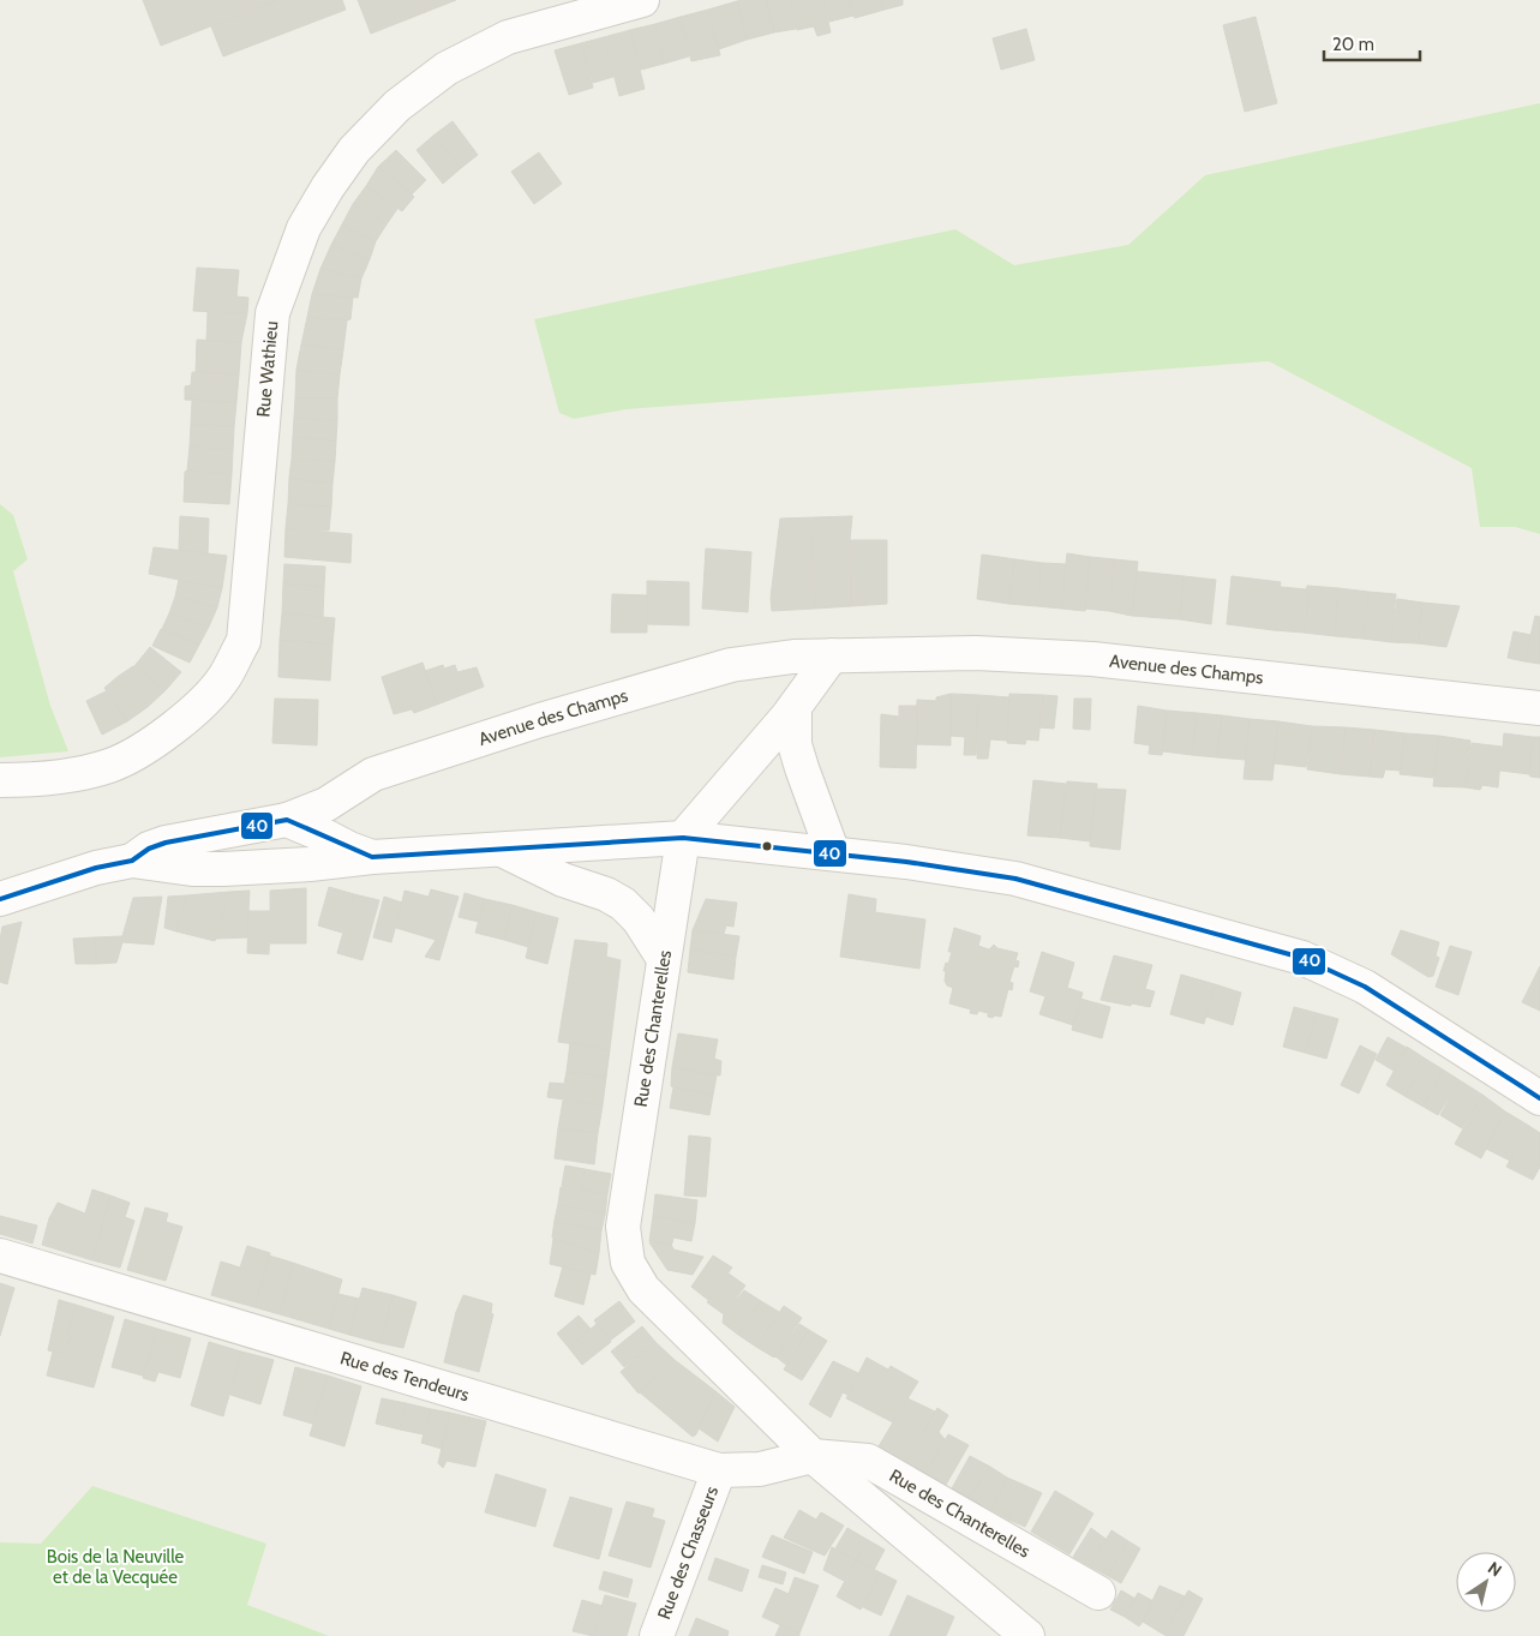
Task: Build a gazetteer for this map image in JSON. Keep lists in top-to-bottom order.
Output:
{
  "streets": {
    "street": [
      "Rue Wathieu",
      "Avenue des Champs",
      "Rue des Chanterelles",
      "Rue des Tendeurs",
      "Rue des Chasseurs"
    ]
  },
  "crossings": [
    ["Rue des Chanterelles", "Rue des Tendeurs"],
    ["Rue des Tendeurs", "Rue des Chasseurs"]
  ],
  "parks": ["Bois de la Neuville et de la Vecquée"],
  "lines": ["transit line 40"],
  "scale_bar": "20 m",
  "north": "top right"
}
